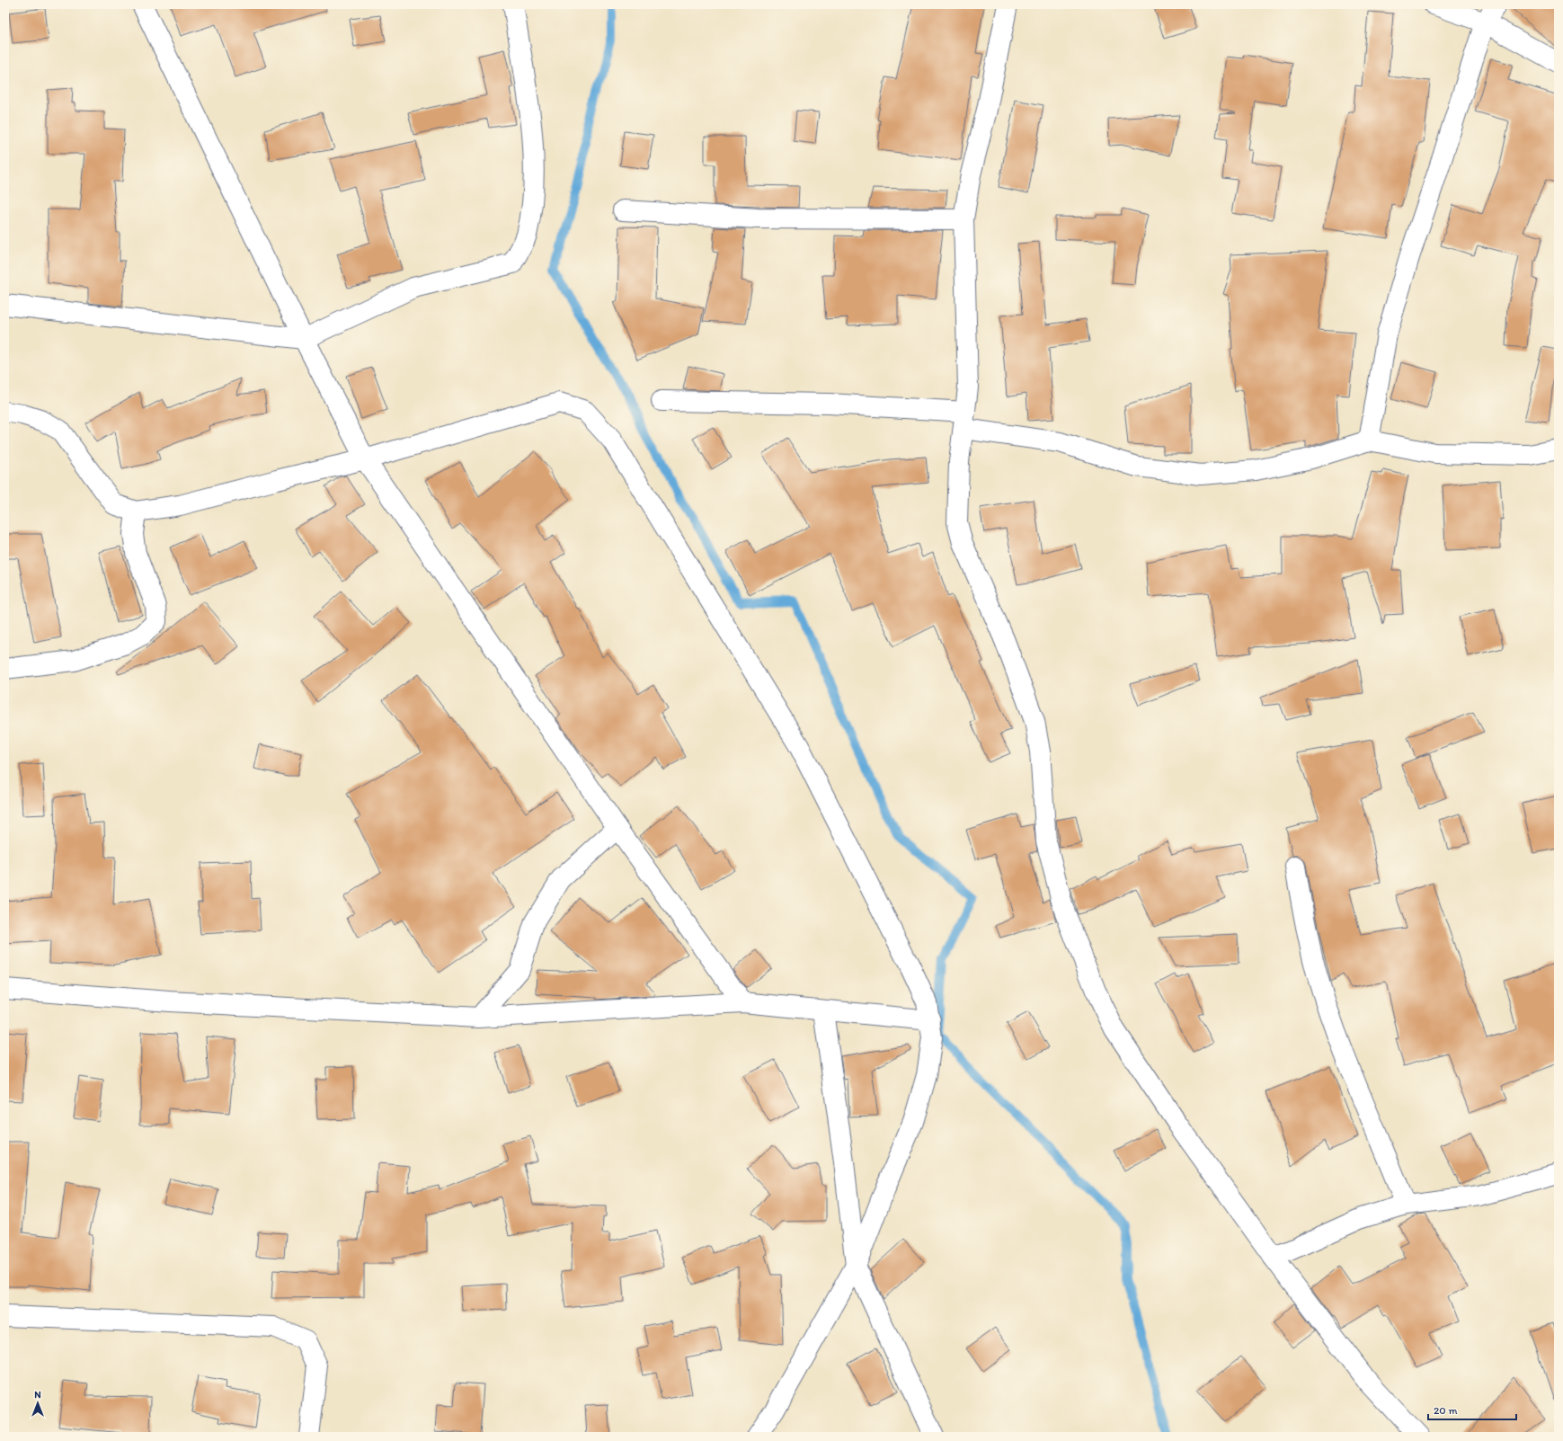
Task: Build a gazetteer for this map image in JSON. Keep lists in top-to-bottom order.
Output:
{
  "scale_bar": "20 m",
  "north": "top"
}
